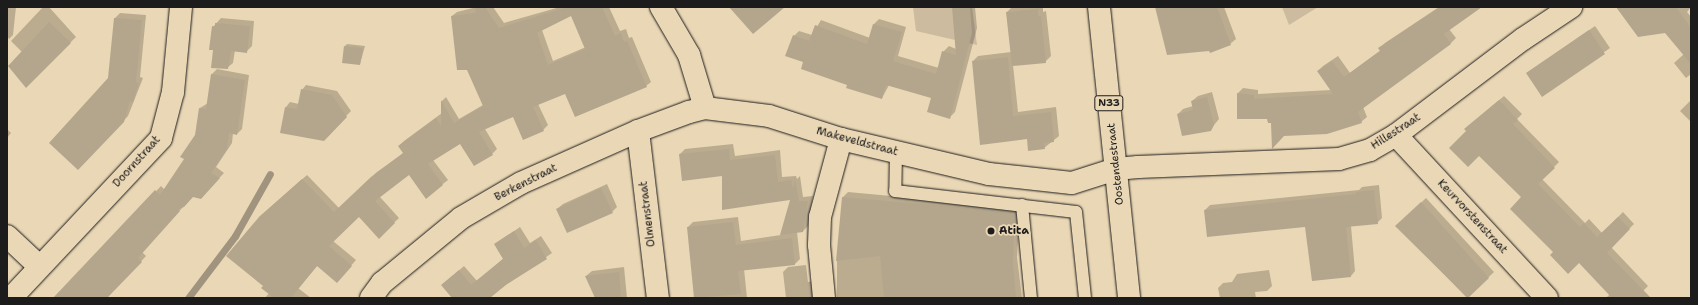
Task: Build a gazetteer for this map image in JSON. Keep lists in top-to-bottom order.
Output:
{
  "streets": {
    "street": [
      "N33",
      "Hillestraat",
      "Makeveldstraat",
      "Doornstraat",
      "Oostendestraat",
      "Berkenstraat",
      "Olmenstraat",
      "Keurvorstenstraat"
    ]
  },
  "crossings": [
    ["Hillestraat", "Makeveldstraat"],
    ["Hillestraat", "Oostendestraat"],
    ["Hillestraat", "Keurvorstenstraat"],
    ["Makeveldstraat", "Oostendestraat"],
    ["Makeveldstraat", "Berkenstraat"],
    ["Berkenstraat", "Olmenstraat"]
  ],
  "places": ["Atita"]
}
